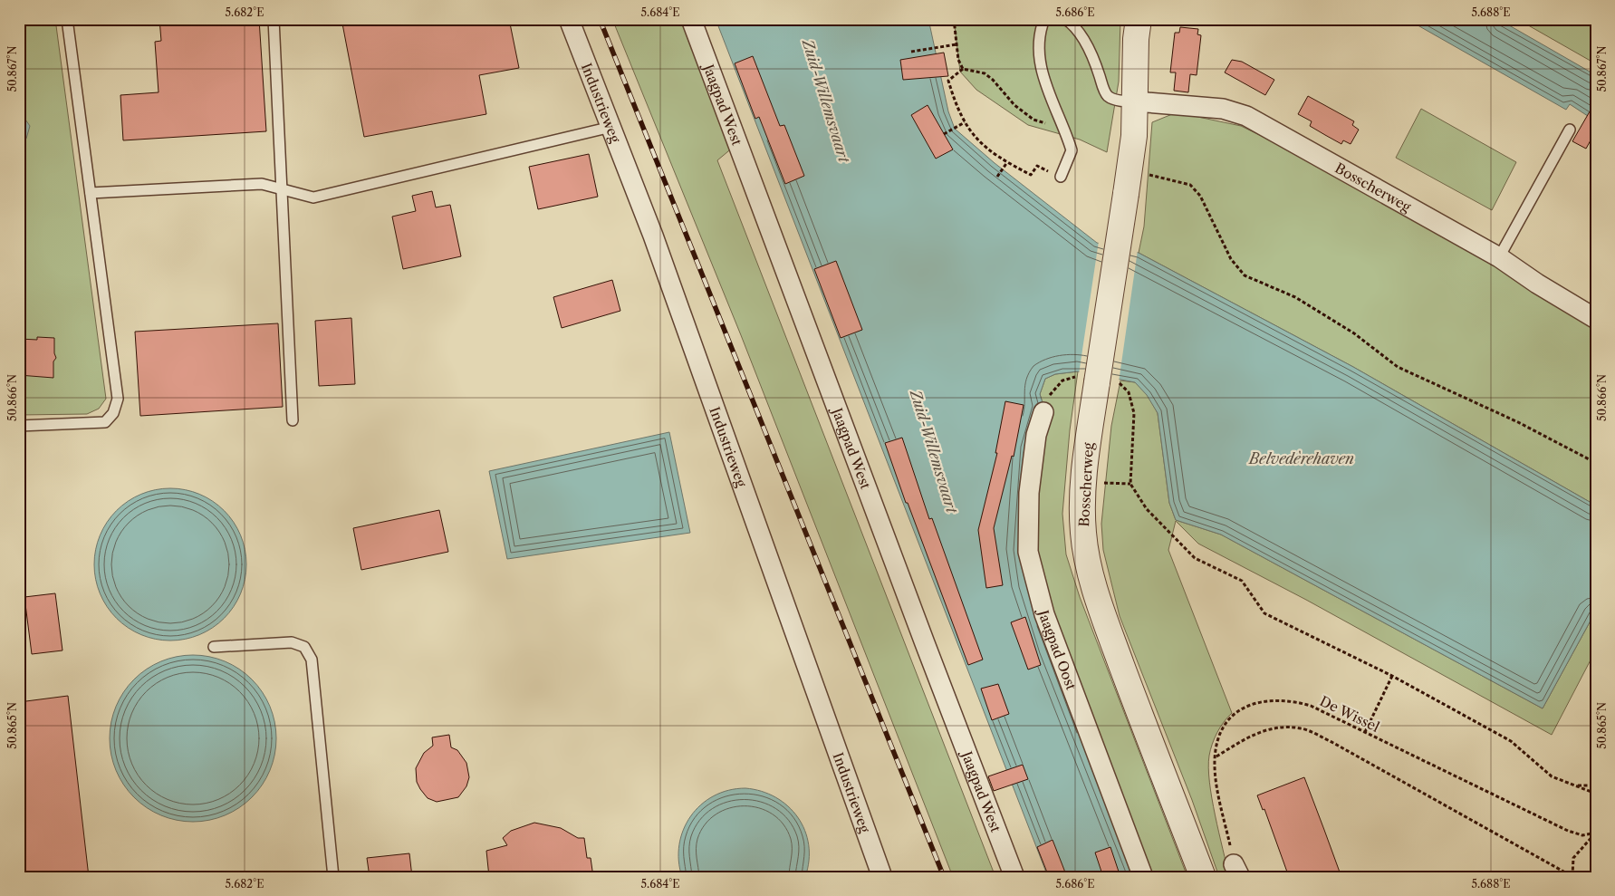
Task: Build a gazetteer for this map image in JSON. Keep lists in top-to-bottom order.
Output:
{
  "streets": {
    "street": [
      "Industrieweg",
      "Jaagpad West",
      "Bosscherweg",
      "Jaagpad Oost"
    ],
    "path": ["De Wissel"]
  },
  "water": ["Zuid-Willemsvaart", "Belvedèrehaven"],
  "coordinates": [
    "5.682°E",
    "5.684°E",
    "5.686°E",
    "5.688°E",
    "50.867°N",
    "50.866°N",
    "50.865°N"
  ]
}
